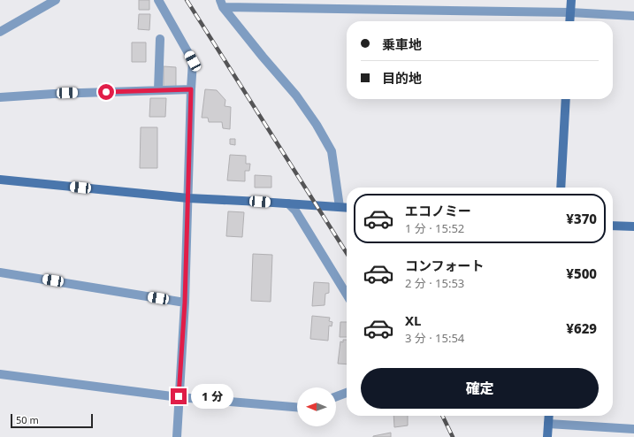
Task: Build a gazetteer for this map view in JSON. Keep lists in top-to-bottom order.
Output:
{
  "scale_bar": "50 m",
  "north": "left",
  "page": {
    "banner": ["乗車地", "目的地"],
    "list": [
      {
        "name": "エコノミー",
        "note": "1 分 · 15:52",
        "value": "¥370"
      },
      {
        "name": "コンフォート",
        "note": "2 分 · 15:53",
        "value": "¥500"
      },
      {
        "name": "XL",
        "note": "3 分 · 15:54",
        "value": "¥629"
      }
    ],
    "buttons": "確定",
    "bubble": "1 分",
    "scale": "50 m"
  }
}
